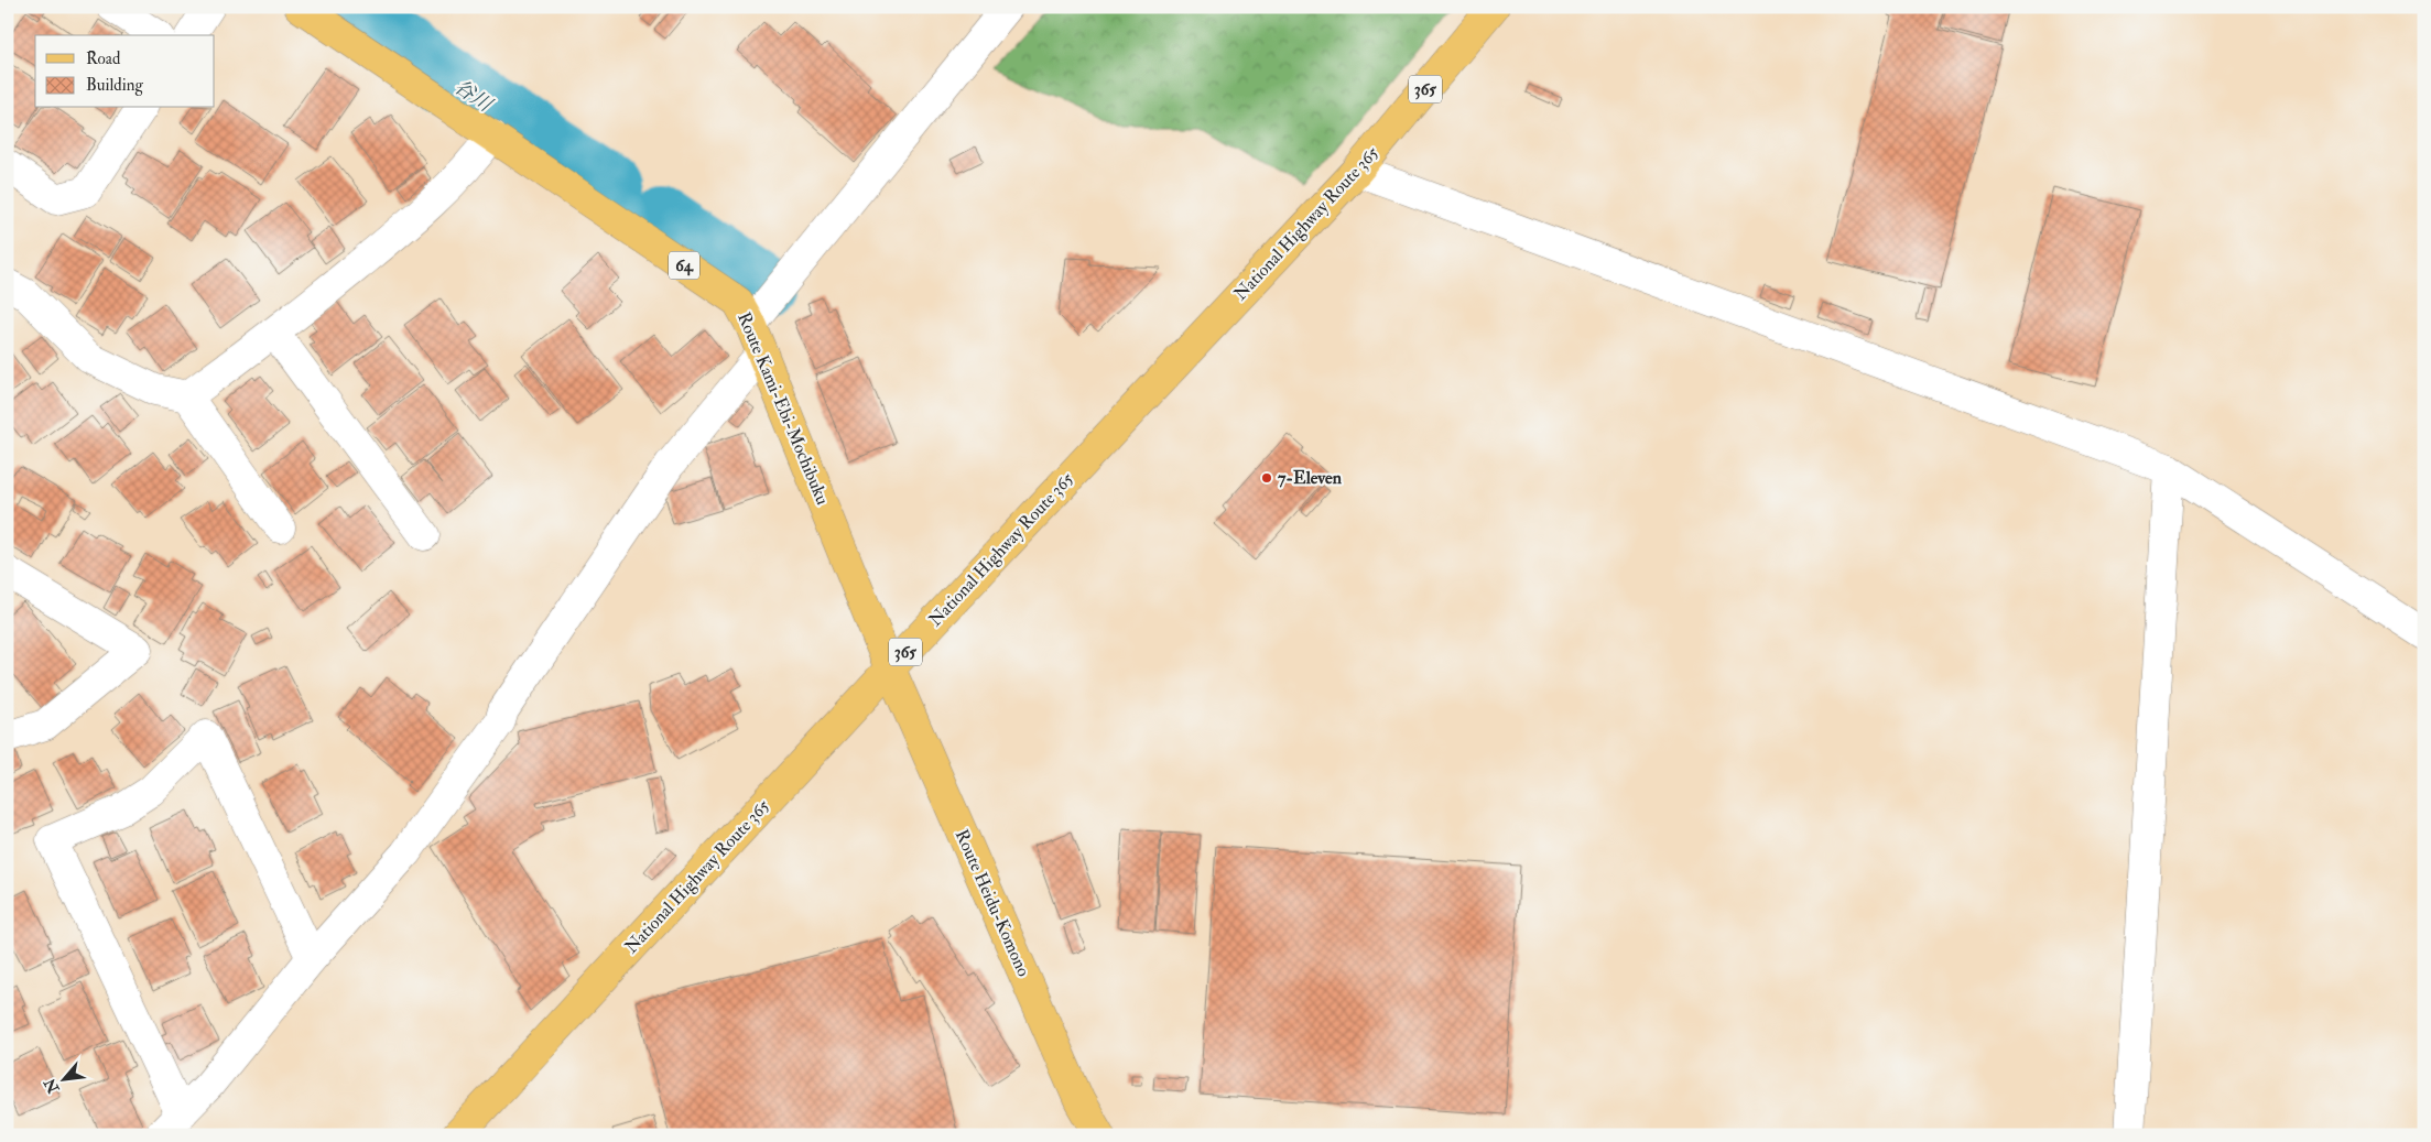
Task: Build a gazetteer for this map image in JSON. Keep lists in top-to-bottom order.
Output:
{
  "streets": {
    "main road": [
      "365",
      "National Highway Route 365",
      "64",
      "Route Kami-Ebi-Mochibuku",
      "Route Heidu-Komono"
    ]
  },
  "crossings": [
    ["National Highway Route 365", "Route Kami-Ebi-Mochibuku"],
    ["National Highway Route 365", "Route Heidu-Komono"],
    ["Route Kami-Ebi-Mochibuku", "Route Heidu-Komono"]
  ],
  "water": ["谷川"],
  "places": ["7-Eleven"],
  "legend": ["Road", "Building"],
  "north": "bottom left"
}
